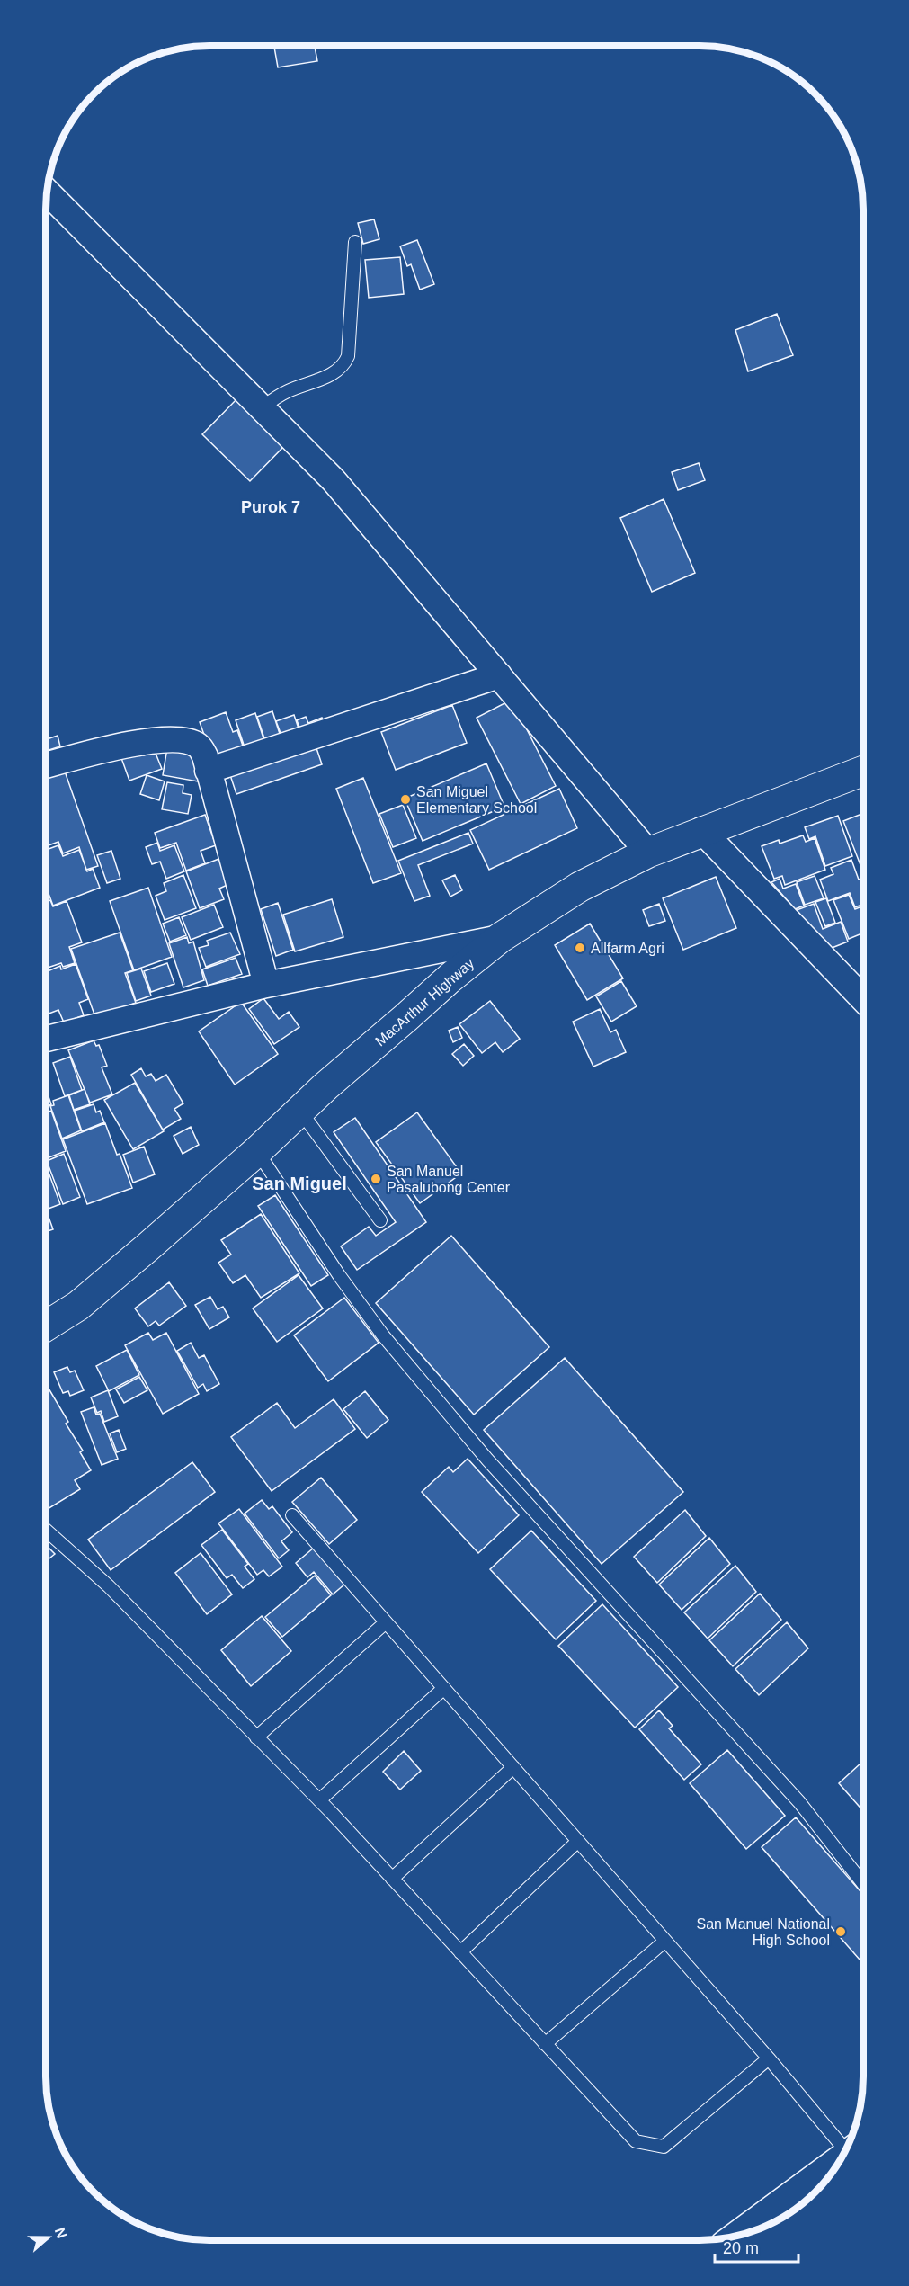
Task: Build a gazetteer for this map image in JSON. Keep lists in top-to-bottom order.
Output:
{
  "streets": {
    "highway": ["MacArthur Highway"]
  },
  "districts": ["Purok 7", "San Miguel"],
  "places": [
    "San Miguel Elementary School",
    "Allfarm Agri",
    "San Manuel Pasalubong Center",
    "San Manuel National High School"
  ],
  "scale_bar": "20 m",
  "north": "right"
}
